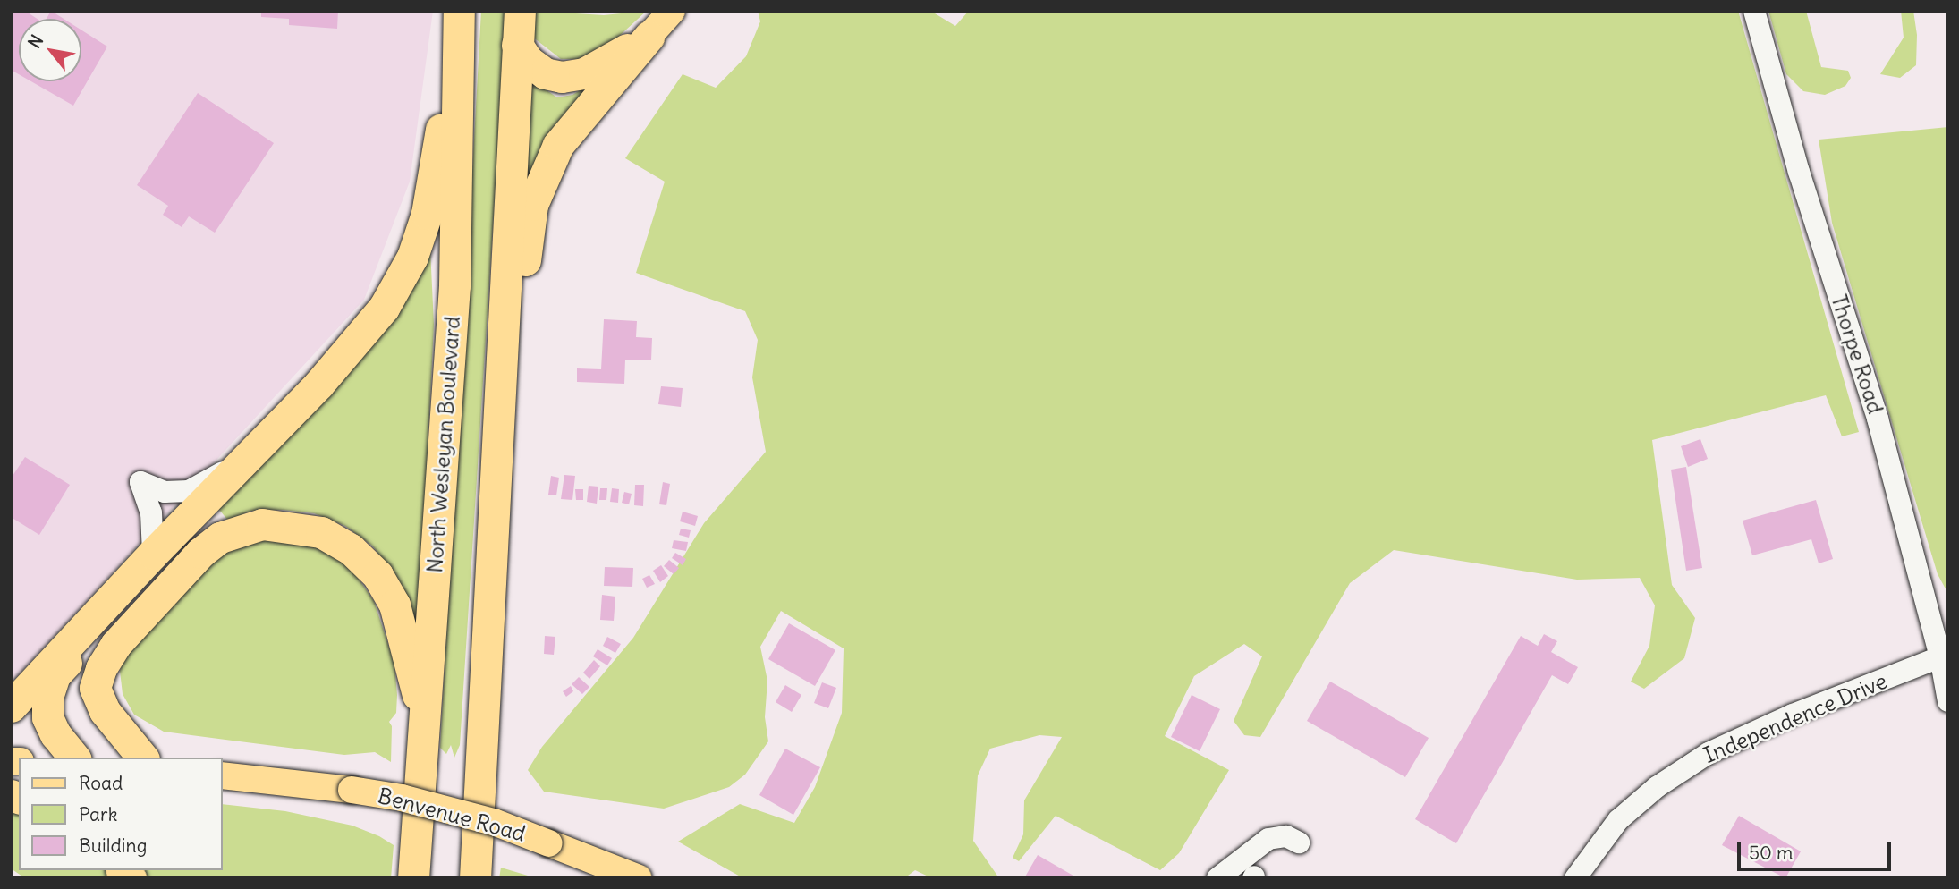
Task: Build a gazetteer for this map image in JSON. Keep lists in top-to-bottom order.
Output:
{
  "streets": {
    "highway": ["North Wesleyan Boulevard"],
    "main road": ["Benvenue Road"],
    "street": ["Thorpe Road", "Independence Drive"]
  },
  "crossings": [
    ["Thorpe Road", "Independence Drive"]
  ],
  "legend": ["Road", "Park", "Building"],
  "scale_bar": "50 m",
  "north": "top left"
}
